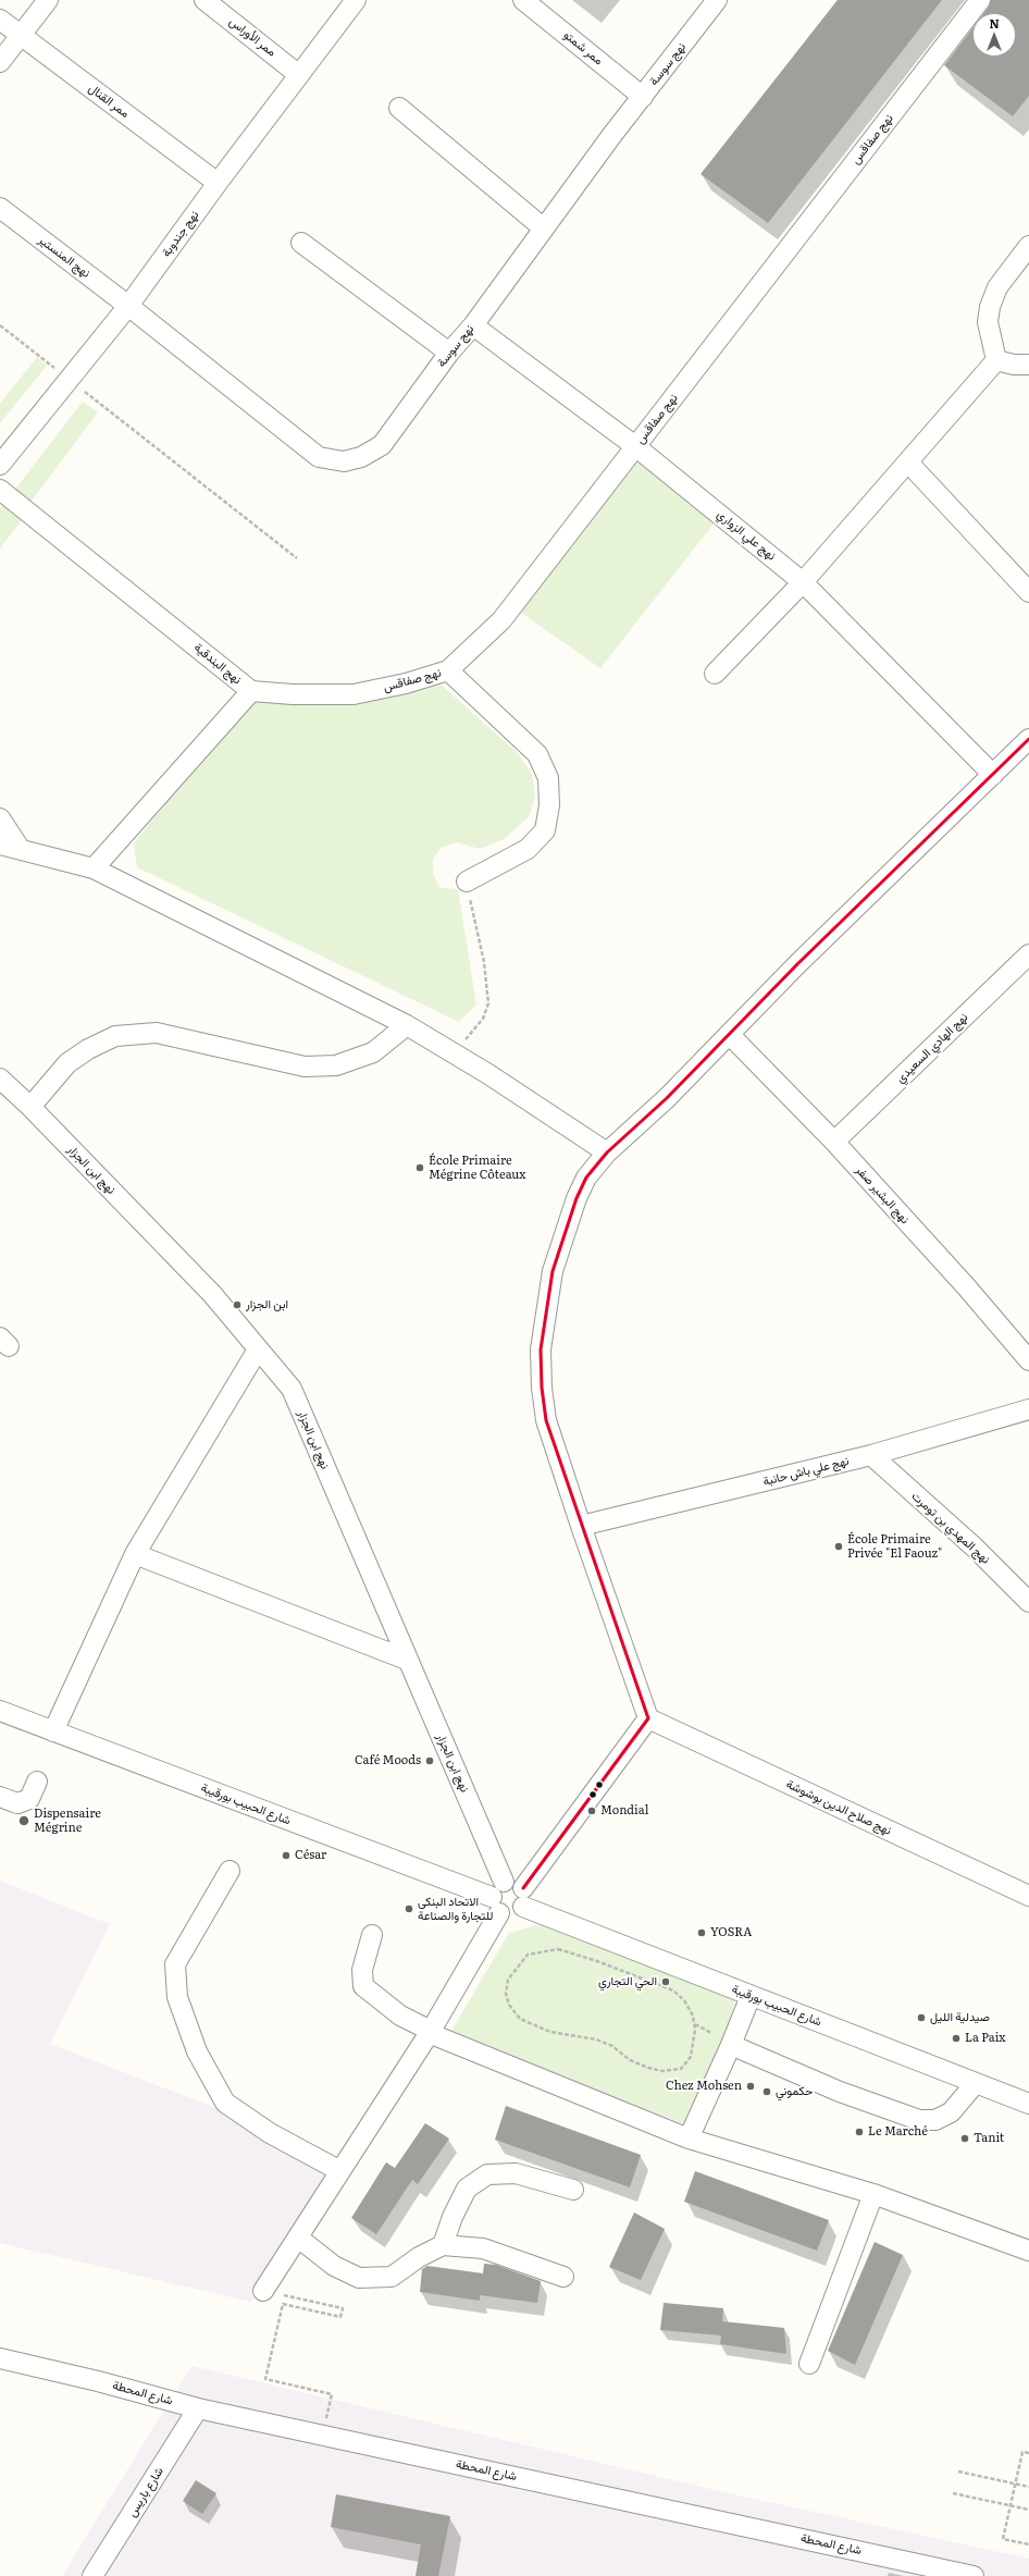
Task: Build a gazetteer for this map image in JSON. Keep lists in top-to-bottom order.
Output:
{
  "streets": {
    "street": [
      "ممر الأوراس",
      "ممر شمتو",
      "نهج سوسة",
      "ممر القنال",
      "نهج صفاقس",
      "نهج جندوبة",
      "نهج المنستير",
      "نهج علي الزواري",
      "نهج البندقية",
      "نهج الهادي السعيدي",
      "نهج ابن الجزار",
      "نهج البشير صفر",
      "نهج علي باش حانبة",
      "نهج المهدي بن تومرت",
      "شارع الحبيب بورقيبة",
      "نهج صلاح الدين بوشوشة",
      "شارع المحطة",
      "شارع باريس"
    ]
  },
  "crossings": [
    ["ممر الأوراس", "نهج جندوبة"],
    ["ممر شمتو", "نهج سوسة"],
    ["نهج سوسة", "نهج جندوبة"],
    ["نهج سوسة", "نهج المنستير"],
    ["نهج سوسة", "نهج علي الزواري"],
    ["ممر القنال", "نهج جندوبة"],
    ["نهج صفاقس", "نهج علي الزواري"],
    ["نهج صفاقس", "نهج البندقية"],
    ["نهج جندوبة", "نهج المنستير"],
    ["نهج الهادي السعيدي", "نهج البشير صفر"],
    ["نهج ابن الجزار", "شارع الحبيب بورقيبة"],
    ["نهج علي باش حانبة", "نهج المهدي بن تومرت"],
    ["شارع المحطة", "شارع باريس"]
  ],
  "places": [
    "École Primaire Mégrine Côteaux",
    "ابن الجزار",
    "École Primaire Privée \"El Faouz\"",
    "Café Moods",
    "Mondial",
    "Dispensaire Mégrine",
    "César",
    "الاتحاد البنكي للتجارة والصناعة",
    "YOSRA",
    "الحي التجاري",
    "صيدلية الليل",
    "La Paix",
    "Chez Mohsen",
    "حكموني",
    "Le Marché",
    "Tanit"
  ],
  "north": "top"
}
